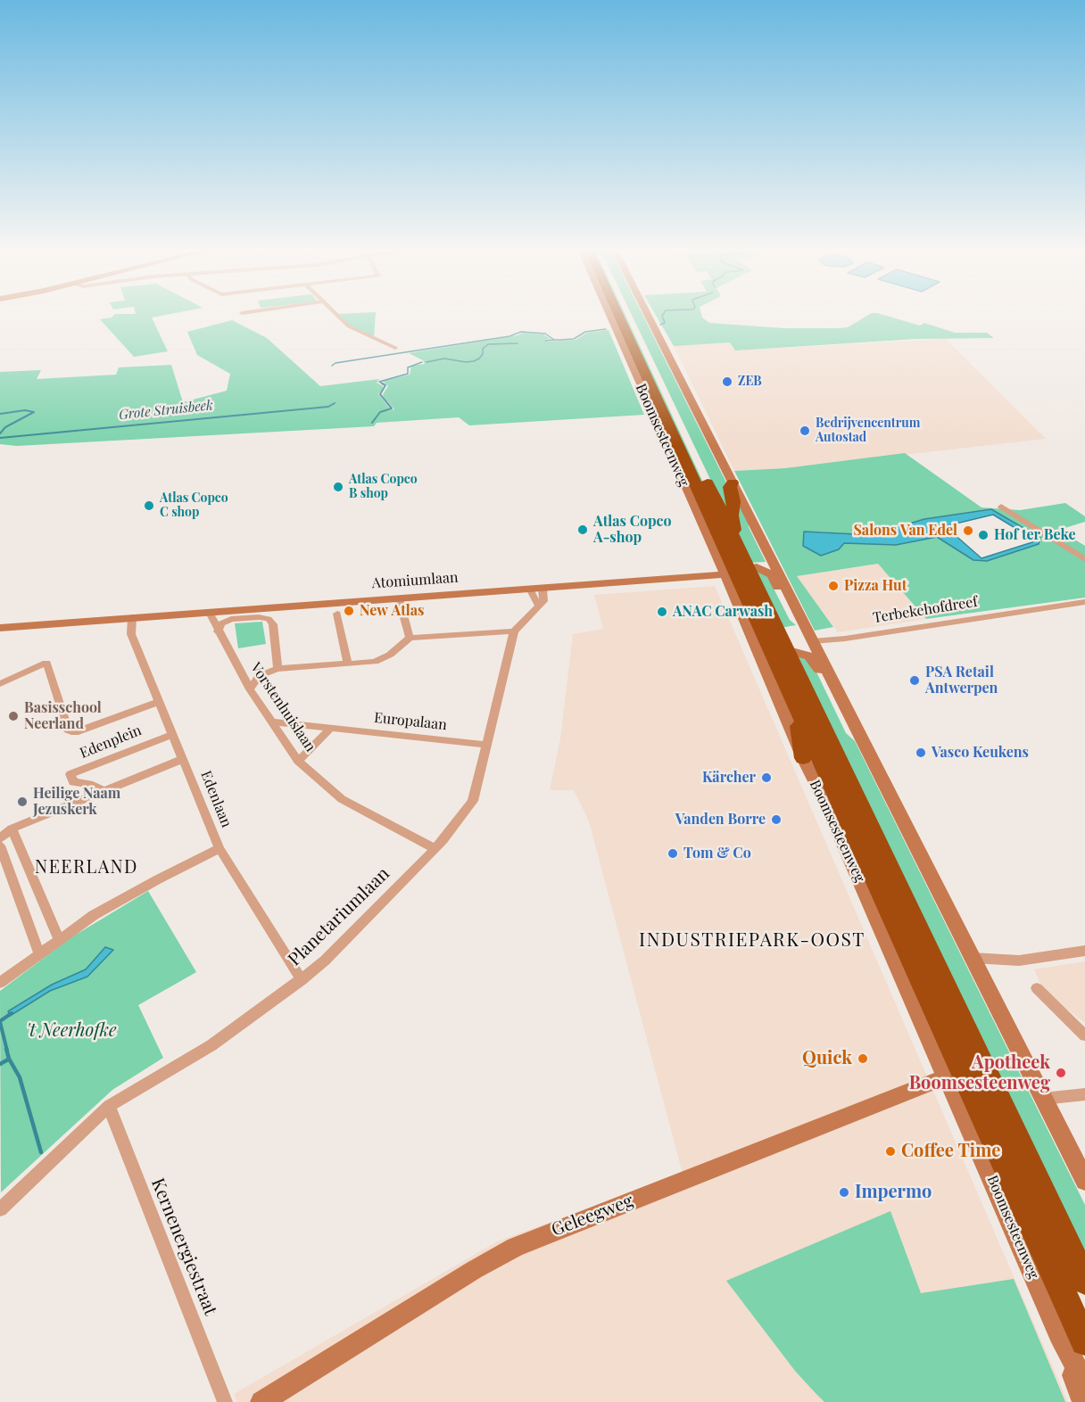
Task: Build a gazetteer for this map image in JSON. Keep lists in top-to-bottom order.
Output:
{
  "streets": {
    "main road": [
      "Boomsesteenweg",
      "Atomiumlaan",
      "Terbekehofdreef",
      "Geleegweg"
    ],
    "street": [
      "Vorstenhuislaan",
      "Europalaan",
      "Edenplein",
      "Edenlaan",
      "Planetariumlaan",
      "Kernenergiestraat"
    ]
  },
  "crossings": [
    ["Boomsesteenweg", "Atomiumlaan"],
    ["Boomsesteenweg", "Geleegweg"],
    ["Atomiumlaan", "Vorstenhuislaan"],
    ["Atomiumlaan", "Edenlaan"],
    ["Atomiumlaan", "Planetariumlaan"],
    ["Vorstenhuislaan", "Europalaan"],
    ["Vorstenhuislaan", "Planetariumlaan"],
    ["Europalaan", "Planetariumlaan"],
    ["Edenplein", "Edenlaan"],
    ["Edenlaan", "Planetariumlaan"],
    ["Planetariumlaan", "Kernenergiestraat"]
  ],
  "districts": ["NEERLAND", "INDUSTRIEPARK-OOST"],
  "water": ["Grote Struisbeek"],
  "parks": ["'t Neerhofke"],
  "places": [
    "ZEB",
    "Bedrijvencentrum Autostad",
    "Atlas Copco B shop",
    "Atlas Copco C shop",
    "Atlas Copco A-shop",
    "Salons Van Edel",
    "Hof ter Beke",
    "Pizza Hut",
    "New Atlas",
    "ANAC Carwash",
    "PSA Retail Antwerpen",
    "Basisschool Neerland",
    "Vasco Keukens",
    "Kärcher",
    "Heilige Naam Jezuskerk",
    "Vanden Borre",
    "Tom & Co",
    "Quick",
    "Apotheek Boomsesteenweg",
    "Coffee Time",
    "Impermo"
  ]
}
